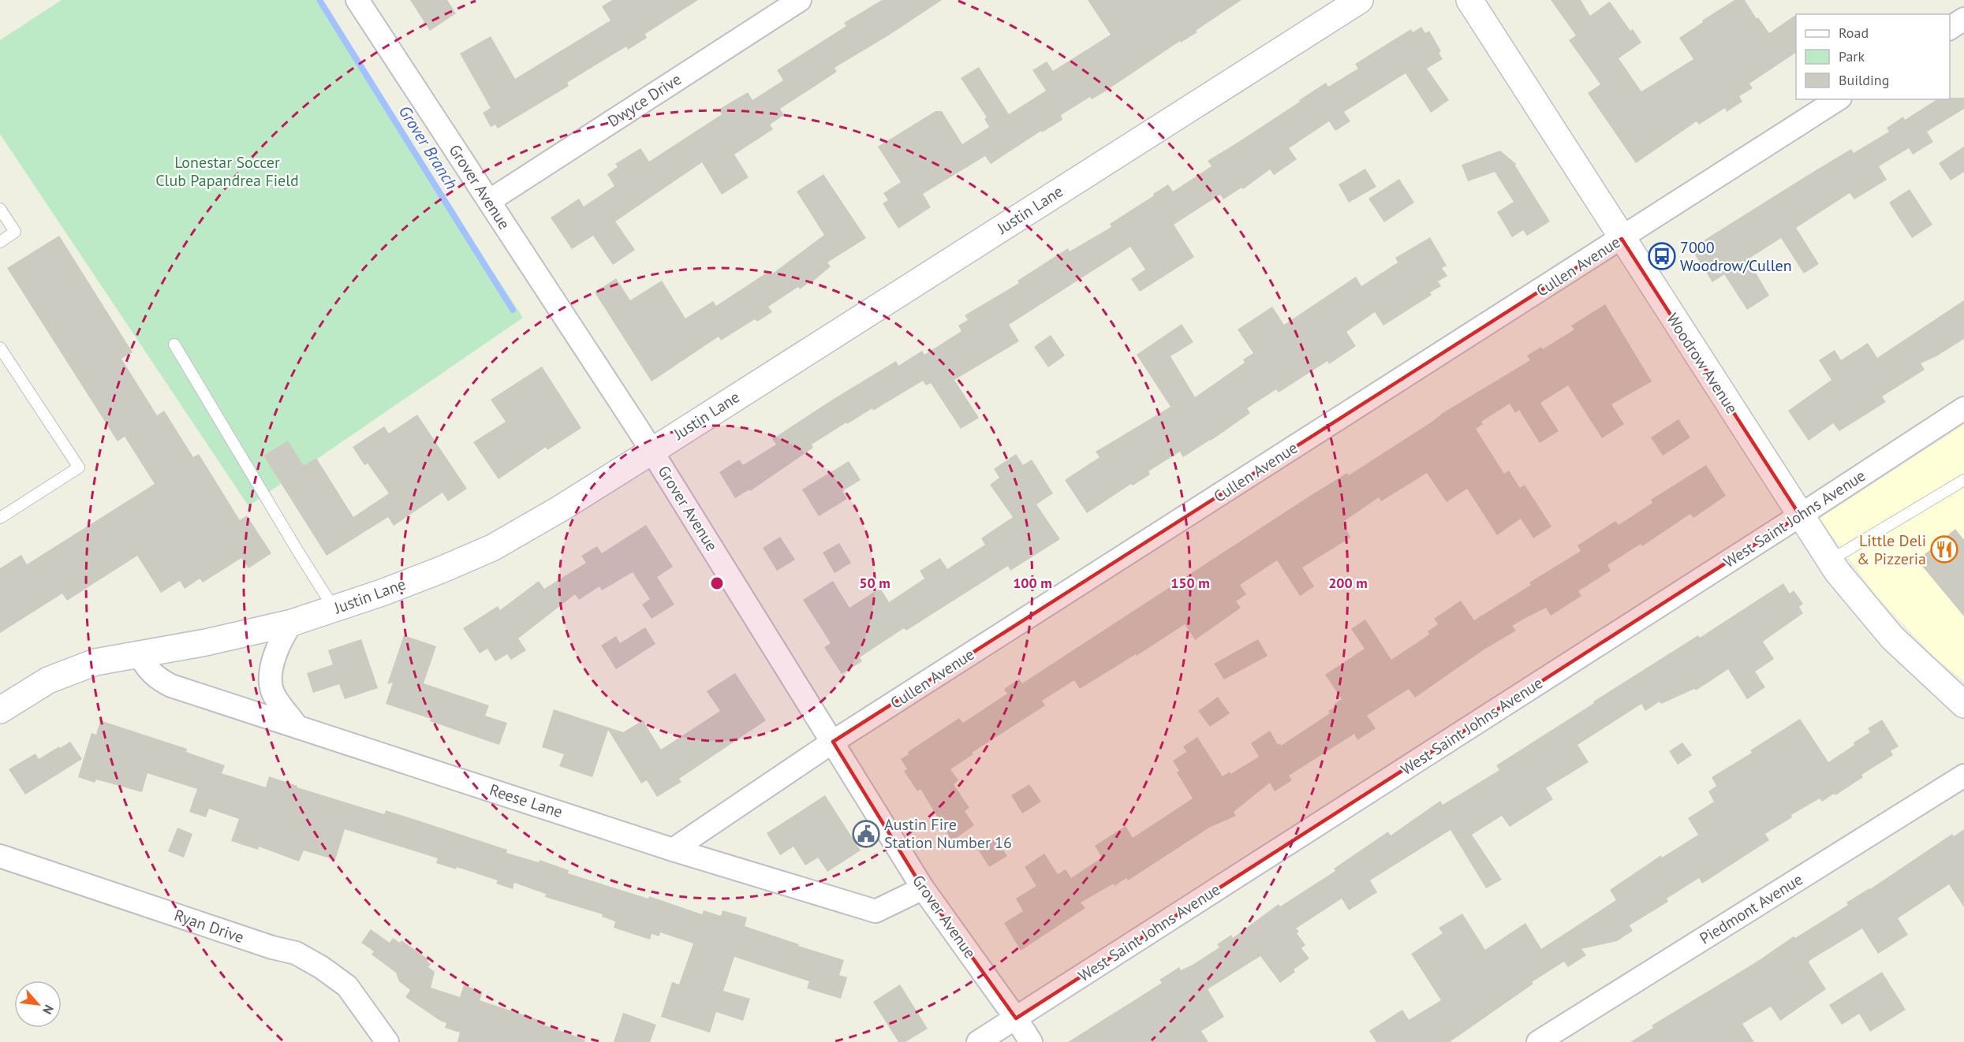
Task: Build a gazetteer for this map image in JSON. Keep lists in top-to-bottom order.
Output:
{
  "streets": {
    "street": [
      "Dwyce Drive",
      "Grover Avenue",
      "Justin Lane",
      "Cullen Avenue",
      "Woodrow Avenue",
      "West Saint Johns Avenue",
      "Reese Lane",
      "Piedmont Avenue",
      "Ryan Drive"
    ]
  },
  "crossings": [
    ["Dwyce Drive", "Grover Avenue"],
    ["Grover Avenue", "Justin Lane"],
    ["Grover Avenue", "Cullen Avenue"],
    ["Grover Avenue", "West Saint Johns Avenue"],
    ["Grover Avenue", "Reese Lane"],
    ["Justin Lane", "Reese Lane"],
    ["Cullen Avenue", "Woodrow Avenue"],
    ["Cullen Avenue", "Reese Lane"],
    ["Woodrow Avenue", "West Saint Johns Avenue"]
  ],
  "water": ["Grover Branch"],
  "parks": ["Lonestar Soccer Club Papandrea Field"],
  "places": {
    "bus stop": ["7000 Woodrow/Cullen"],
    "restaurant": ["Little Deli & Pizzeria"],
    "public building": ["Austin Fire Station Number 16"]
  },
  "legend": ["Road", "Park", "Building"],
  "north": "bottom right",
  "rings": [
    "50 m",
    "100 m",
    "150 m",
    "200 m"
  ]
}
